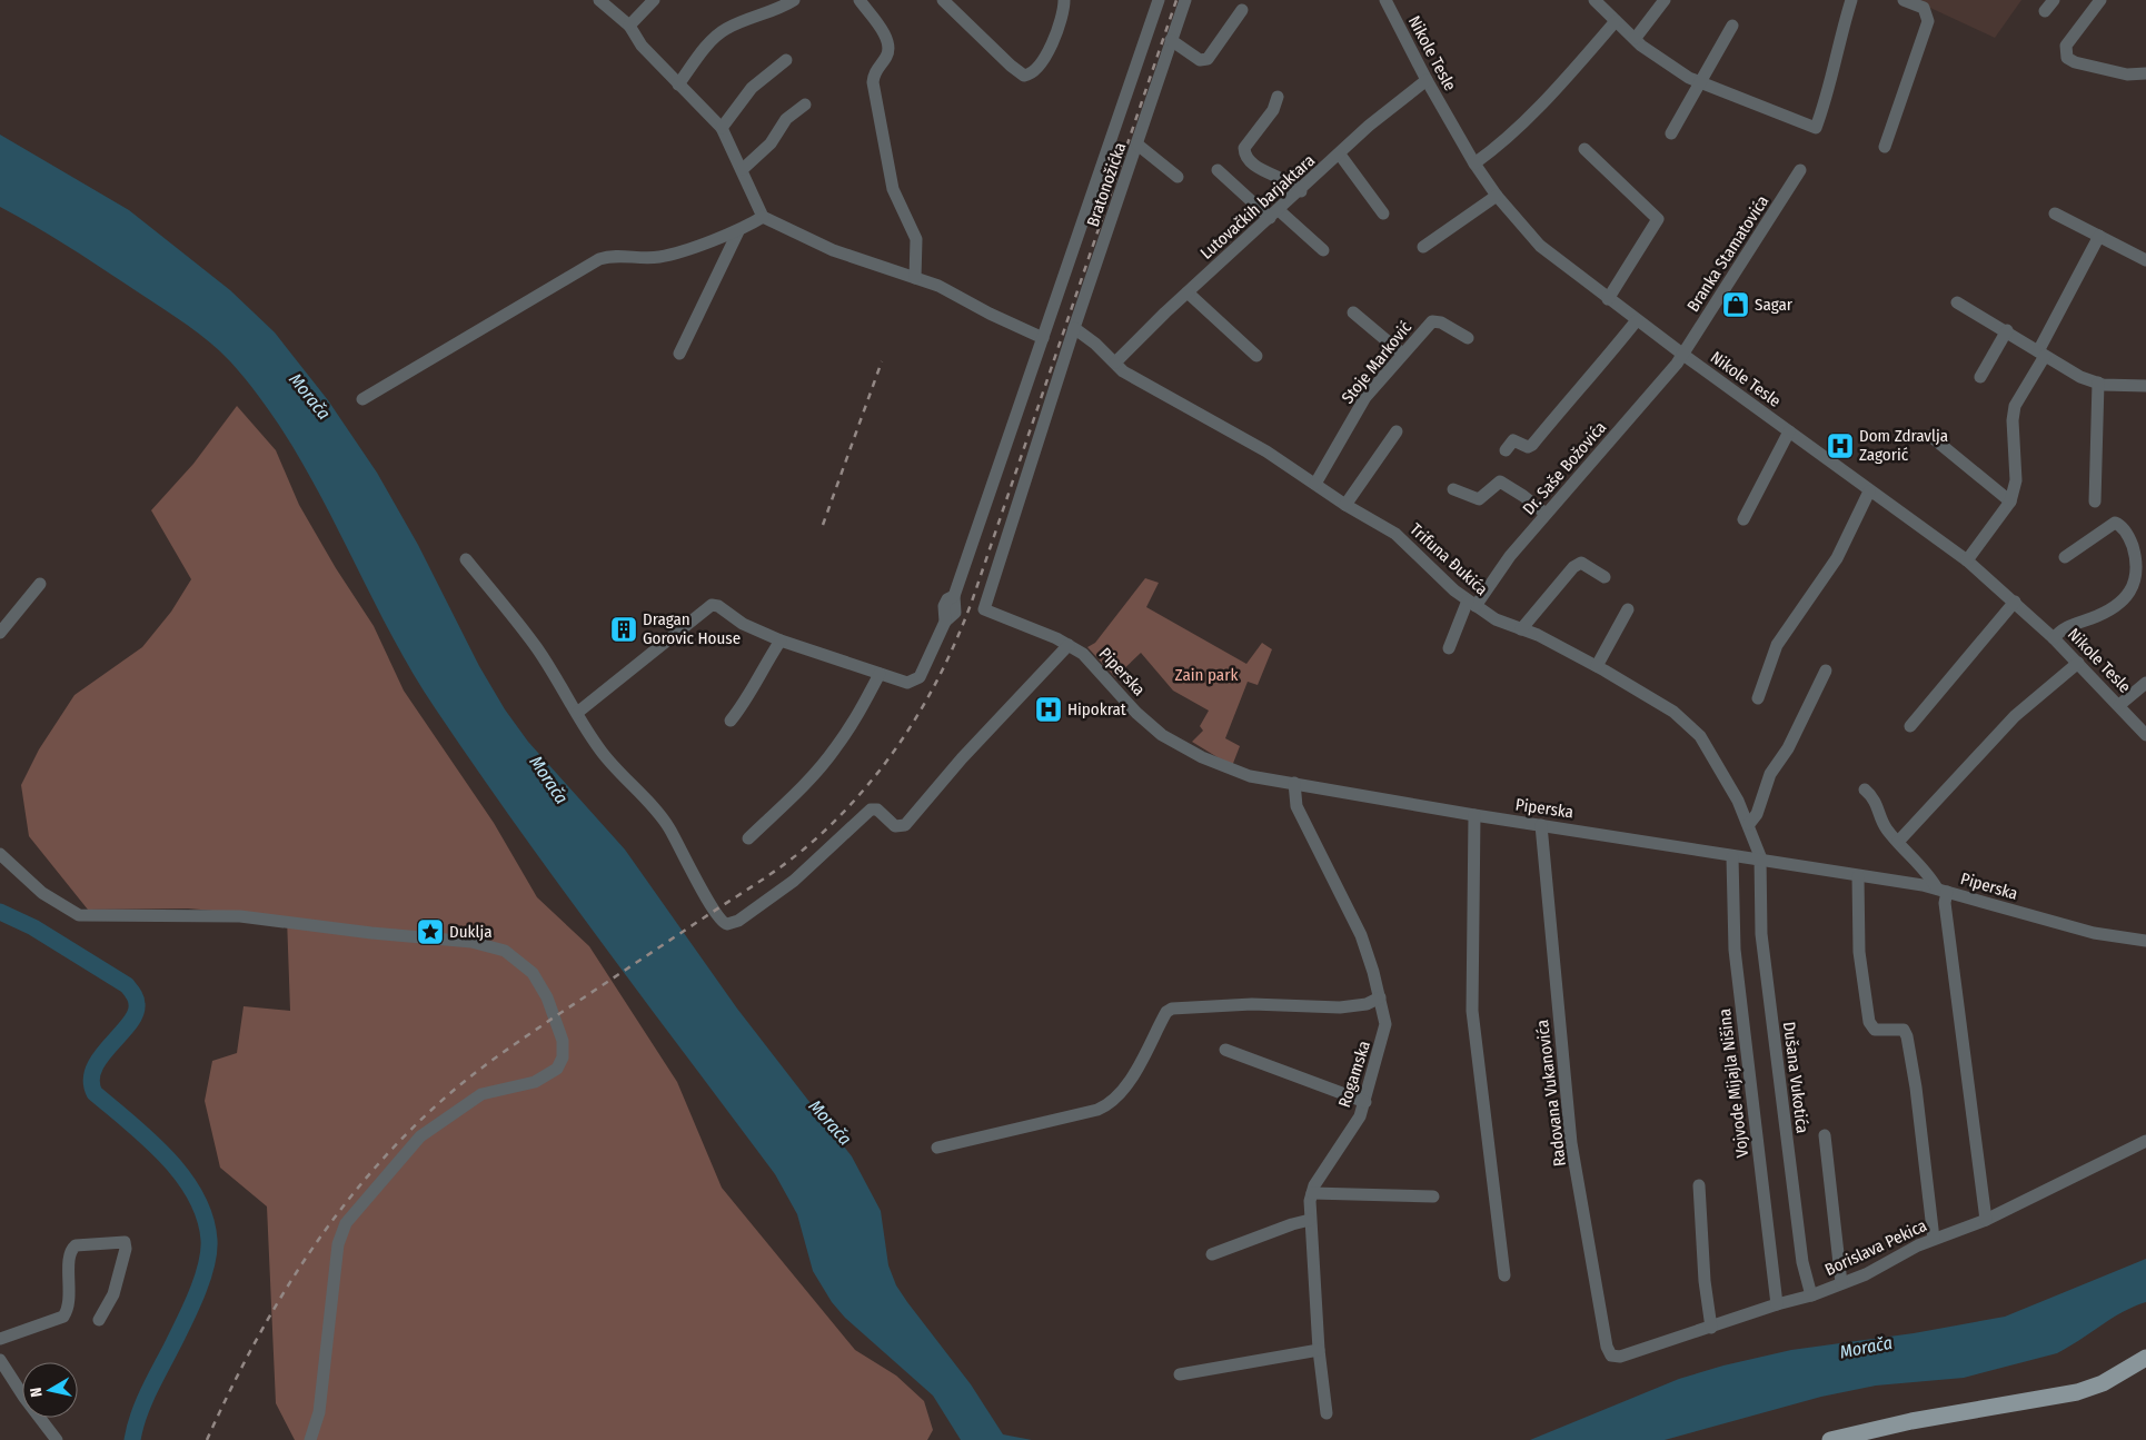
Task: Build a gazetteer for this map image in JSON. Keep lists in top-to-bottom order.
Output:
{
  "streets": {
    "street": [
      "Nikole Tesle",
      "Bratonožićka",
      "Lutovačkih barjaktara",
      "Branka Stamatovića",
      "Stoje Marković",
      "Dr. Saše Božovića",
      "Trifuna Đukića",
      "Piperska",
      "Rogamska",
      "Dušana Vukotića",
      "Vojvode Mijajla Nišina",
      "Radovana Vukanovića",
      "Borislava Pekica"
    ]
  },
  "crossings": [
    ["Nikole Tesle", "Lutovačkih barjaktara"],
    ["Nikole Tesle", "Branka Stamatovića"],
    ["Nikole Tesle", "Dr. Saše Božovića"],
    ["Bratonožićka", "Piperska"],
    ["Lutovačkih barjaktara", "Trifuna Đukića"],
    ["Branka Stamatovića", "Dr. Saše Božovića"],
    ["Stoje Marković", "Trifuna Đukića"],
    ["Dr. Saše Božovića", "Trifuna Đukića"],
    ["Trifuna Đukića", "Piperska"],
    ["Trifuna Đukića", "Dušana Vukotića"],
    ["Piperska", "Rogamska"],
    ["Piperska", "Dušana Vukotića"],
    ["Piperska", "Vojvode Mijajla Nišina"],
    ["Piperska", "Radovana Vukanovića"],
    ["Dušana Vukotića", "Borislava Pekica"],
    ["Vojvode Mijajla Nišina", "Borislava Pekica"],
    ["Radovana Vukanovića", "Borislava Pekica"]
  ],
  "water": ["Morača"],
  "parks": ["Zain park"],
  "places": {
    "shop": ["Sagar"],
    "hospital": ["Dom Zdravlja Zagorić", "Hipokrat"],
    "building": ["Dragan Gorovic House"],
    "place": ["Duklja"]
  },
  "north": "left"
}
